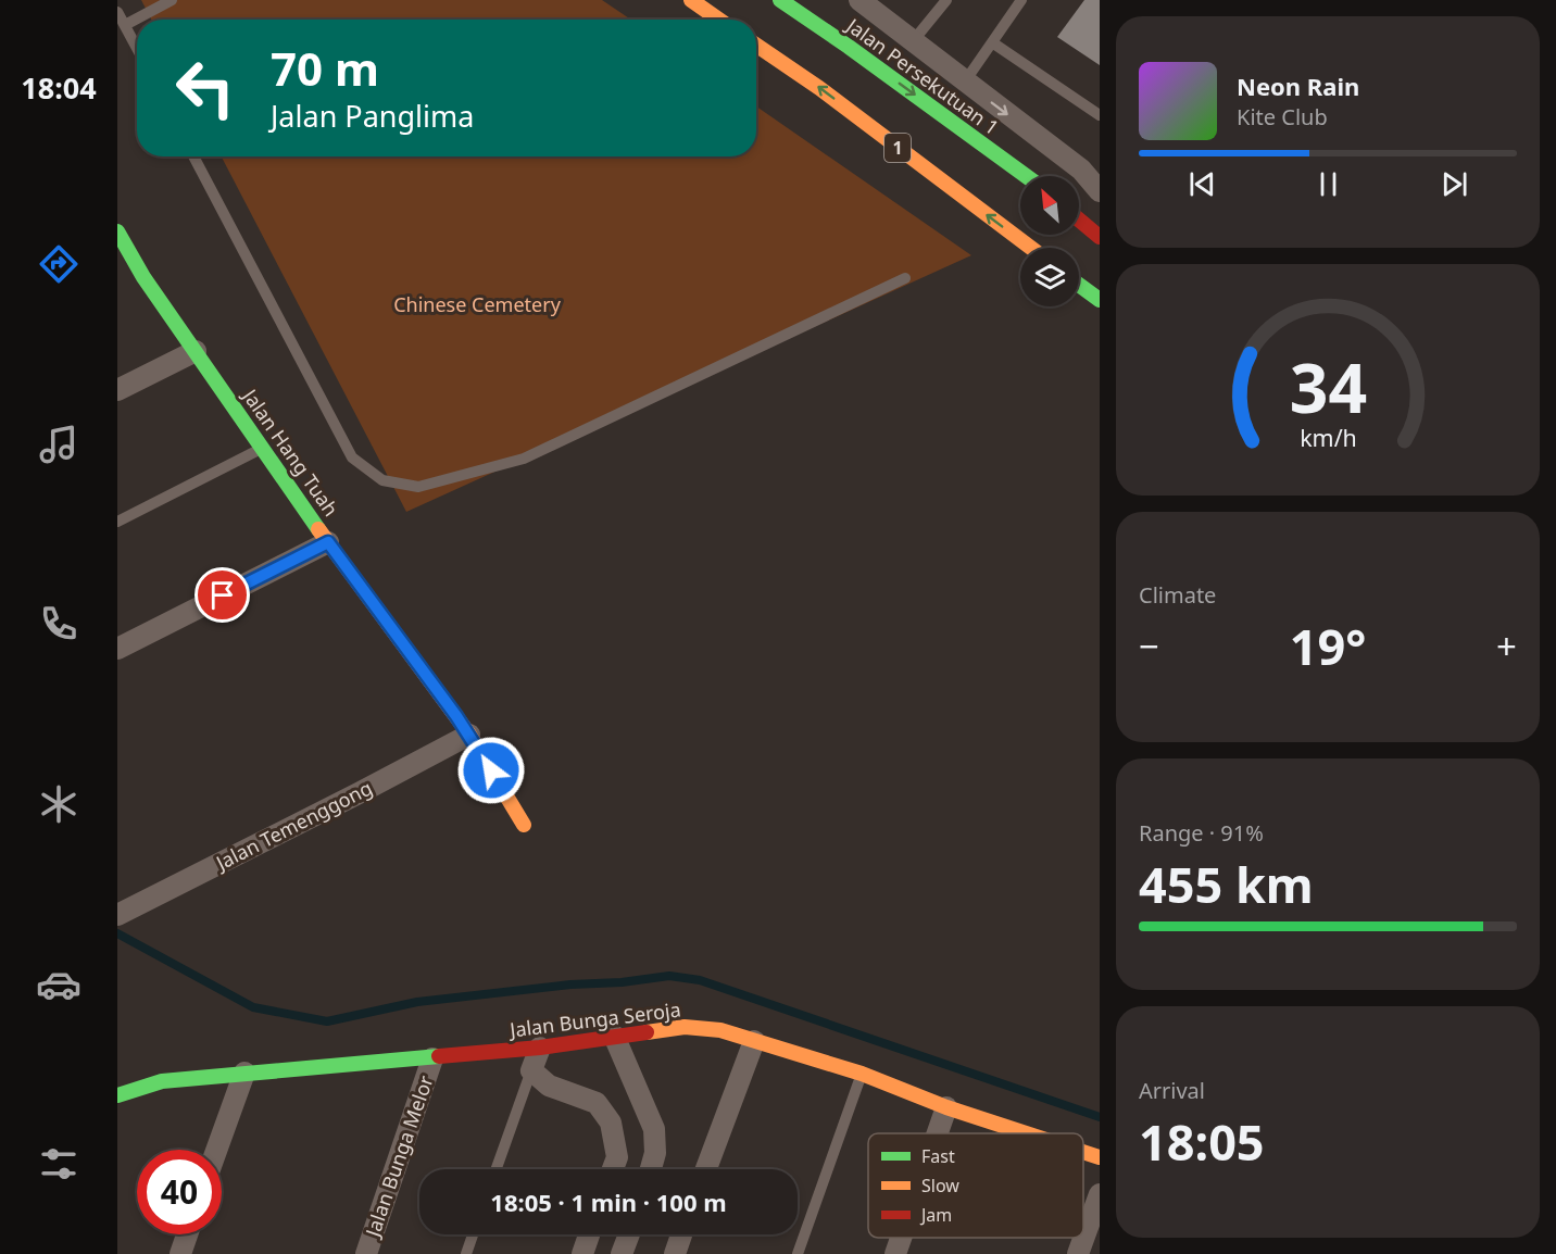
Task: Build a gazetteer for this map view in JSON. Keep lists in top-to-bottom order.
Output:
{
  "streets": {
    "main road": [
      "Jalan Persekutuan 1",
      "1",
      "Jalan Hang Tuah",
      "Jalan Bunga Seroja"
    ],
    "street": ["Jalan Temenggong", "Jalan Bunga Melor"]
  },
  "crossings": [
    ["Jalan Hang Tuah", "Jalan Temenggong"],
    ["Jalan Bunga Seroja", "Jalan Bunga Melor"]
  ],
  "parks": ["Chinese Cemetery"],
  "legend": ["Fast", "Slow", "Jam"],
  "north": "top left",
  "page": {
    "tabs": "18:04",
    "turn": ["70 m", "Jalan Panglima"],
    "song": ["Neon Rain", "Kite Club"],
    "tile": [
      "Climate",
      ["Range · 91%", "455 km"],
      ["Arrival", "18:05"]
    ],
    "heat": ["−", "19°", "+"],
    "limit": "40",
    "trip": "18:05 · 1 min · 100 m",
    "gauge": ["34", "km/h"]
  }
}
